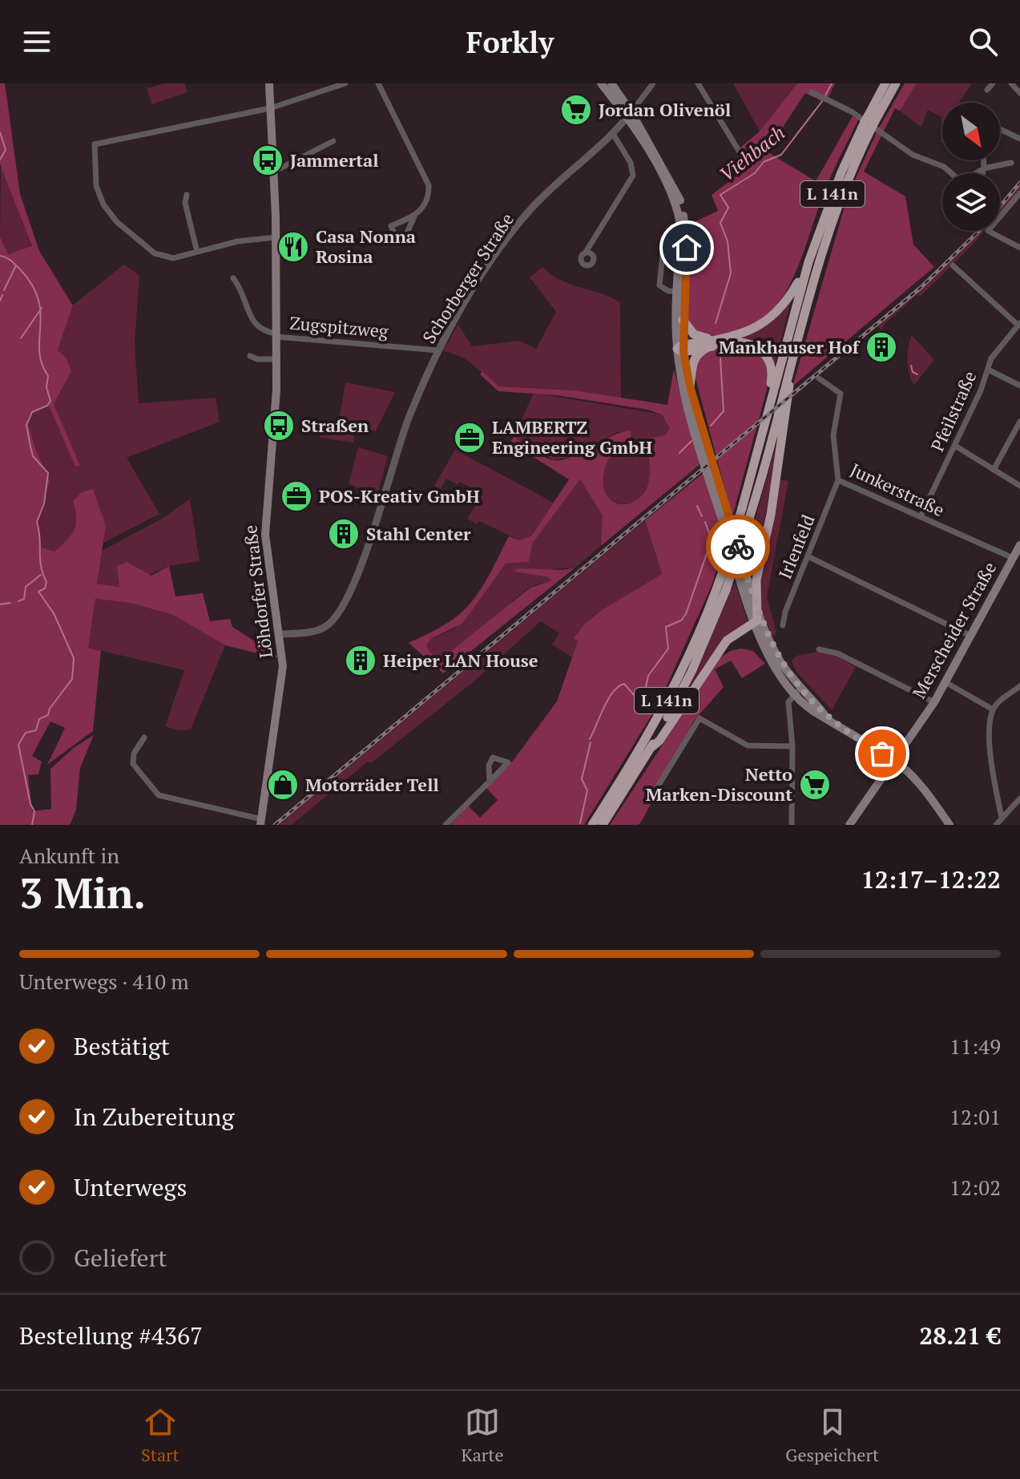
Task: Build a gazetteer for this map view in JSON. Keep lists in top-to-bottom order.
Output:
{
  "streets": {
    "highway": ["L 141n"],
    "main road": ["Löhdorfer Straße", "Merscheider Straße"],
    "street": [
      "Schorberger Straße",
      "Zugspitzweg",
      "Pfeilstraße",
      "Junkerstraße",
      "Irlenfeld"
    ]
  },
  "crossings": [
    ["Schorberger Straße", "Zugspitzweg"],
    ["Schorberger Straße", "Löhdorfer Straße"],
    ["Zugspitzweg", "Löhdorfer Straße"],
    ["Pfeilstraße", "Junkerstraße"],
    ["Junkerstraße", "Irlenfeld"],
    ["Junkerstraße", "Merscheider Straße"]
  ],
  "water": ["Viehbach"],
  "places": {
    "supermarket": ["Jordan Olivenöl", "Netto Marken-Discount"],
    "bus stop": ["Jammertal", "Straßen"],
    "restaurant": ["Casa Nonna Rosina"],
    "building": ["Mankhauser Hof", "Stahl Center", "Heiper LAN House"],
    "office": ["LAMBERTZ Engineering GmbH", "POS-Kreativ GmbH"],
    "shop": ["Motorräder Tell"]
  },
  "north": "bottom right",
  "page": {
    "header": "Forkly",
    "heading": ["3 Min.", "Ankunft in", "12:17–12:22"],
    "panel": ["Bestellung #4367", "28.21 €"],
    "bar": "Unterwegs · 410 m",
    "list": [
      ["Bestätigt", "11:49"],
      ["In Zubereitung", "12:01"],
      ["Unterwegs", "12:02"],
      "Geliefert"
    ],
    "tabs": ["Start", "Karte", "Gespeichert"]
  }
}
